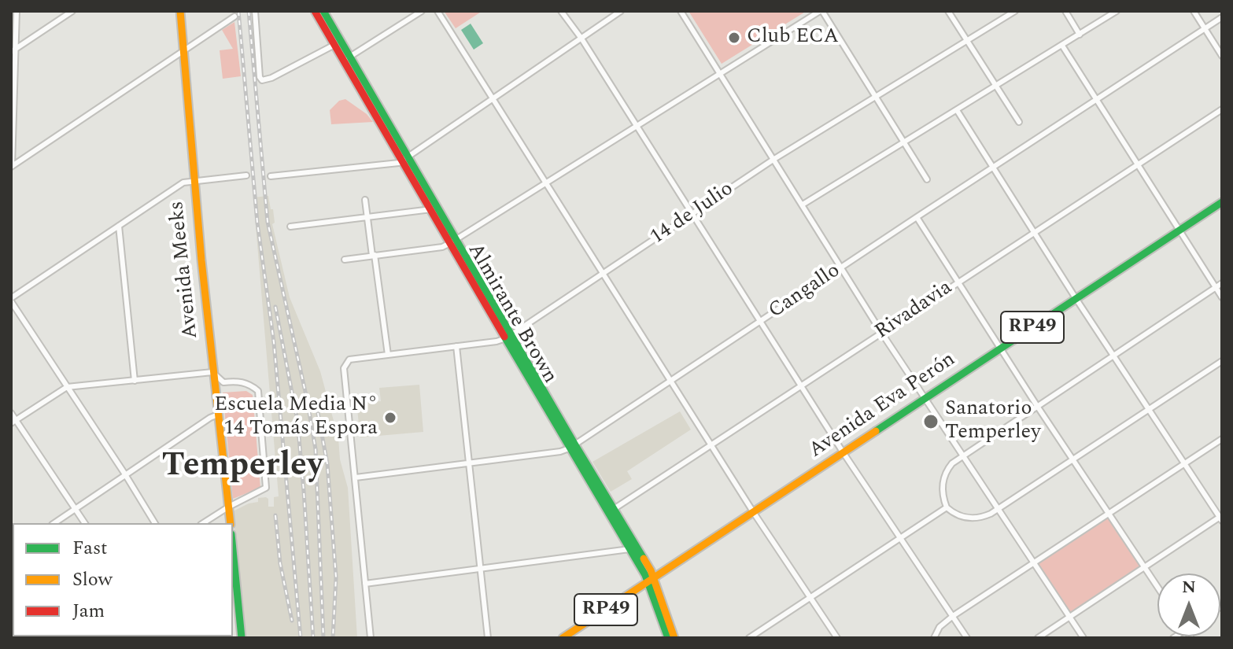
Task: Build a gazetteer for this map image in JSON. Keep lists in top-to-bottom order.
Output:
{
  "streets": {
    "main road": [
      "Avenida Meeks",
      "Almirante Brown",
      "RP49",
      "Avenida Eva Perón"
    ],
    "street": ["14 de Julio", "Cangallo", "Rivadavia"]
  },
  "crossings": [
    ["14 de Julio", "Cangallo"],
    ["14 de Julio", "Almirante Brown"],
    ["Cangallo", "Almirante Brown"],
    ["Rivadavia", "Almirante Brown"],
    ["Almirante Brown", "Avenida Eva Perón"]
  ],
  "districts": ["Temperley"],
  "places": ["Club ECA", "Escuela Media N° 14 Tomás Espora", "Sanatorio Temperley"],
  "legend": ["Fast", "Slow", "Jam"],
  "north": "top"
}
